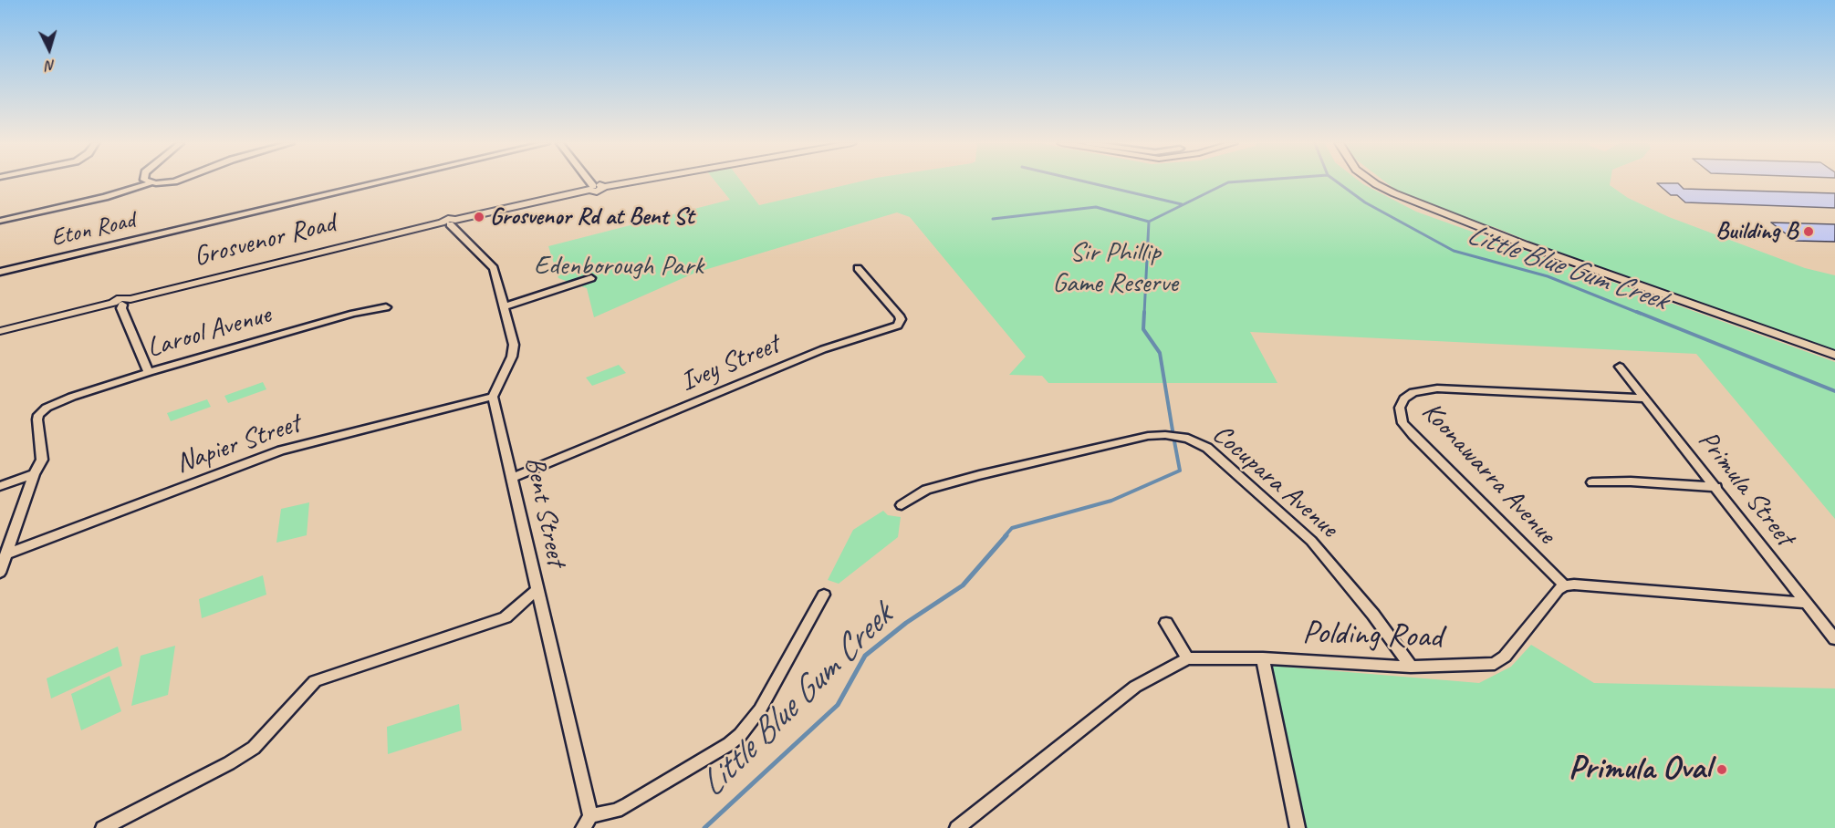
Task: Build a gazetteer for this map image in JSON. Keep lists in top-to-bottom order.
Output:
{
  "streets": {
    "street": [
      "Eton Road",
      "Grosvenor Road",
      "Larool Avenue",
      "Ivey Street",
      "Napier Street",
      "Koonawarra Avenue",
      "Cocupara Avenue",
      "Primula Street",
      "Bent Street",
      "Polding Road"
    ]
  },
  "crossings": [
    ["Ivey Street", "Bent Street"],
    ["Napier Street", "Bent Street"],
    ["Koonawarra Avenue", "Primula Street"],
    ["Koonawarra Avenue", "Polding Road"],
    ["Cocupara Avenue", "Polding Road"]
  ],
  "water": ["Little Blue Gum Creek"],
  "parks": ["Sir Phillip Game Reserve", "Edenborough Park"],
  "places": ["Grosvenor Rd at Bent St", "Building B", "Primula Oval"],
  "north": "bottom"
}
